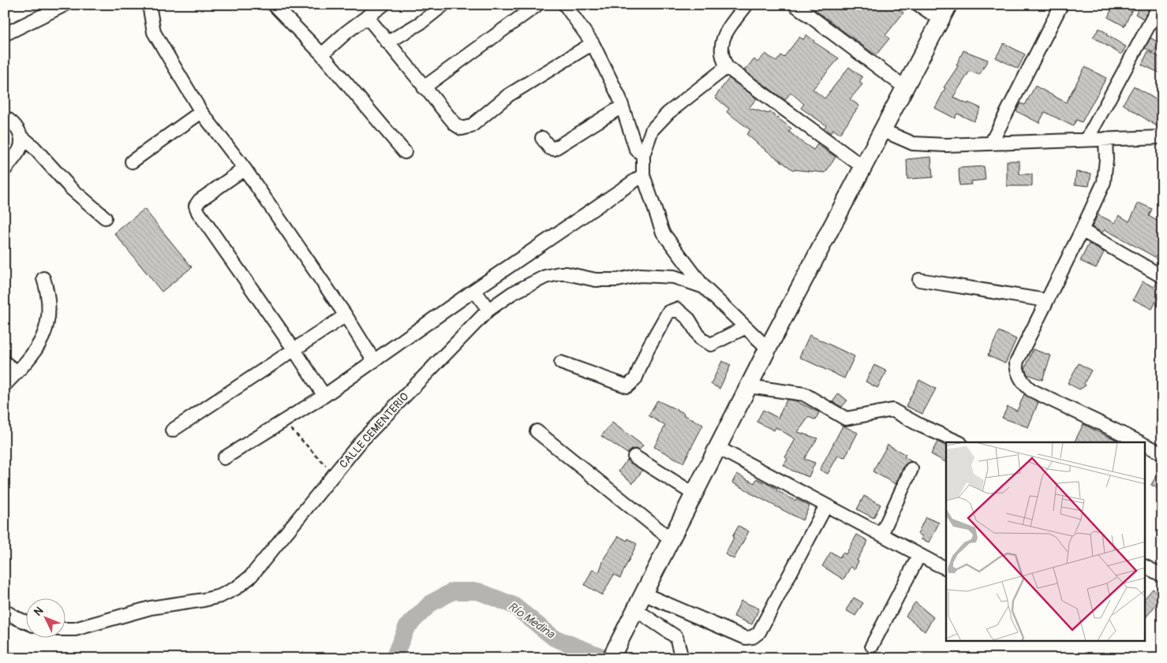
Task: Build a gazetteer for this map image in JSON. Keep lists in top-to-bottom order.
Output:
{
  "streets": {
    "street": ["CALLE CEMENTERIO"]
  },
  "water": ["Río Medina"],
  "north": "top left"
}
